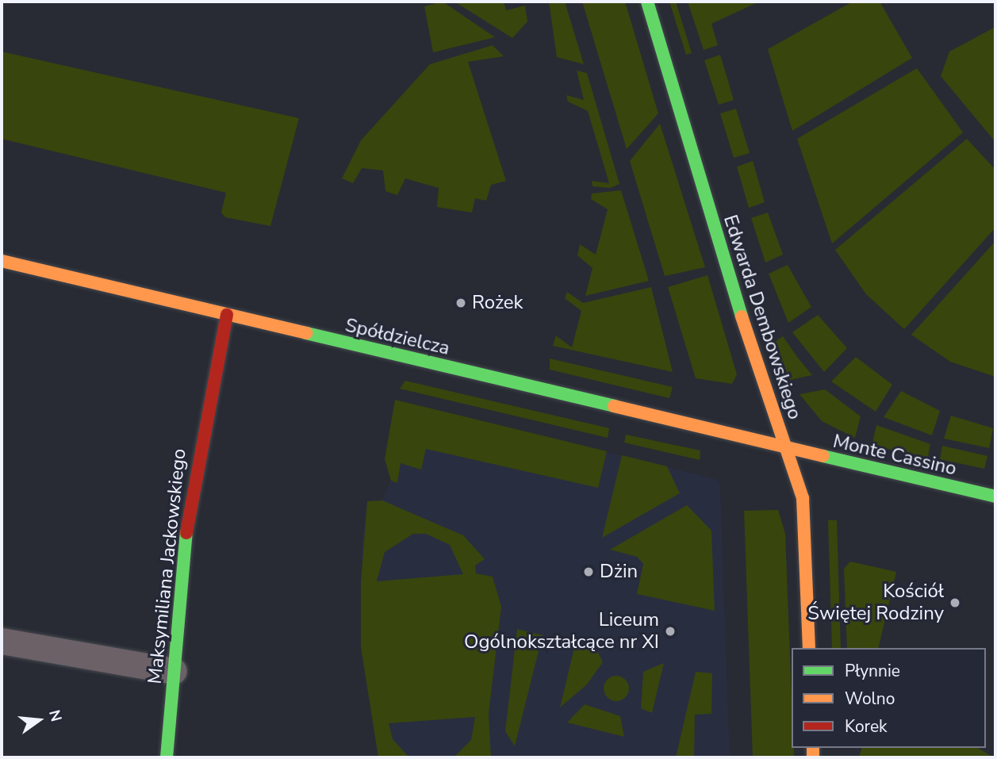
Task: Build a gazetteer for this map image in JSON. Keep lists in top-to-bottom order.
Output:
{
  "streets": {
    "street": [
      "Edwarda Dembowskiego",
      "Spółdzielcza",
      "Monte Cassino",
      "Maksymiliana Jackowskiego"
    ]
  },
  "crossings": [
    ["Edwarda Dembowskiego", "Spółdzielcza"],
    ["Edwarda Dembowskiego", "Monte Cassino"],
    ["Spółdzielcza", "Monte Cassino"],
    ["Spółdzielcza", "Maksymiliana Jackowskiego"]
  ],
  "places": [
    "Rożek",
    "Dżin",
    "Kościół Świętej Rodziny",
    "Liceum Ogólnokształcące nr XI"
  ],
  "legend": ["Płynnie", "Wolno", "Korek"],
  "north": "right"
}
